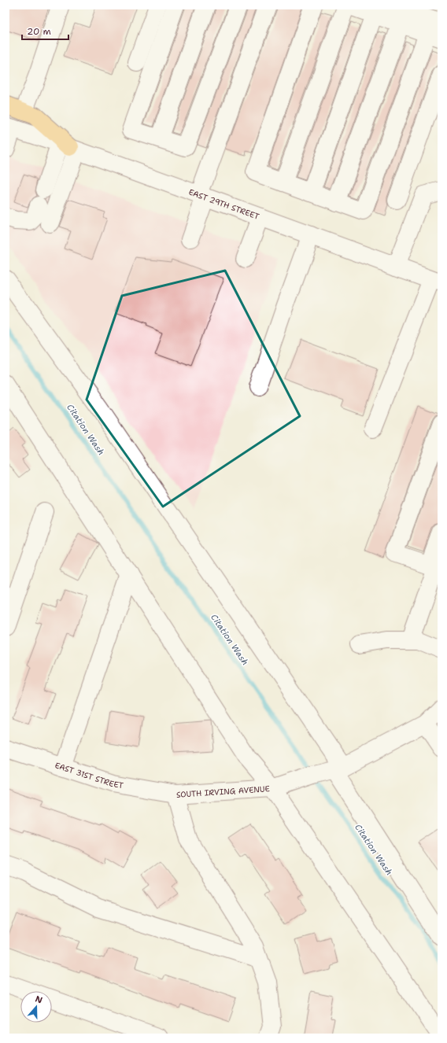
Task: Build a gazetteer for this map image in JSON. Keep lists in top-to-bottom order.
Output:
{
  "streets": {
    "street": ["EAST 29TH STREET", "EAST 31ST STREET", "SOUTH IRVING AVENUE"]
  },
  "crossings": [
    ["EAST 31ST STREET", "SOUTH IRVING AVENUE"]
  ],
  "water": ["Citation Wash"],
  "scale_bar": "20 m",
  "north": "top"
}
